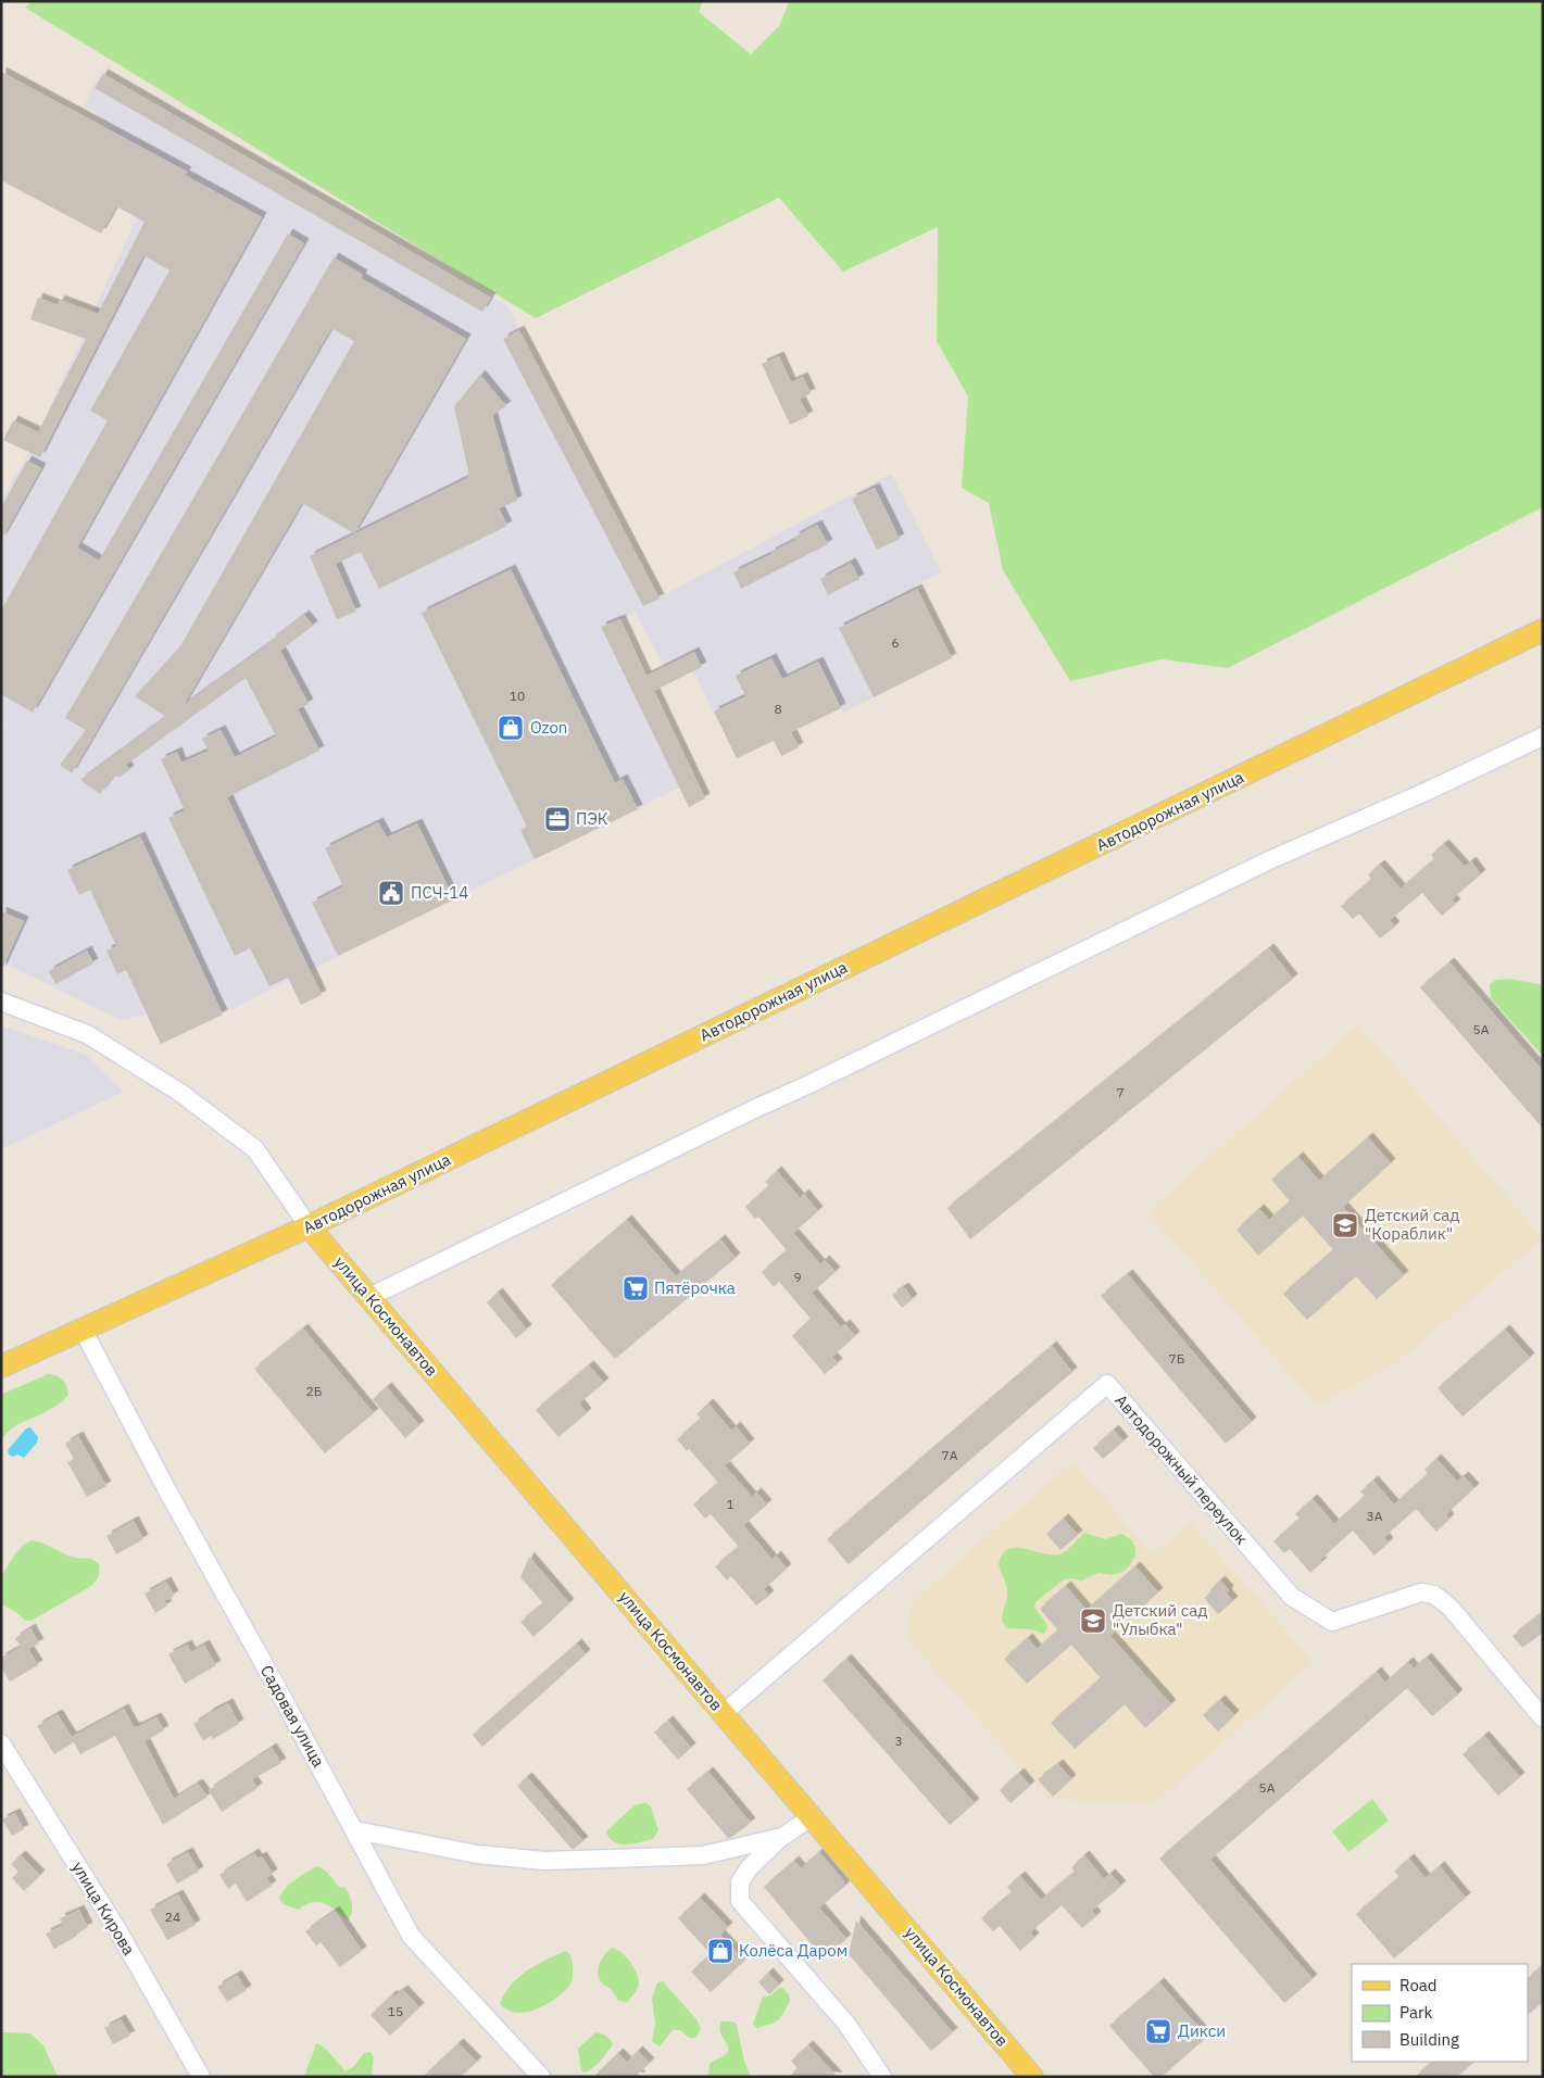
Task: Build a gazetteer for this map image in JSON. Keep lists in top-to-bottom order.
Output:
{
  "streets": {
    "main road": ["Автодорожная улица", "улица Космонавтов"],
    "street": ["Автодорожный переулок", "Садовая улица", "улица Кирова"]
  },
  "crossings": [
    ["Автодорожная улица", "улица Космонавтов"],
    ["Автодорожная улица", "Садовая улица"],
    ["улица Космонавтов", "Автодорожный переулок"]
  ],
  "places": {
    "shop": ["Ozon", "Колёса Даром"],
    "office": ["ПЭК"],
    "public building": ["ПСЧ-14"],
    "school or university": ["Детский сад \"Кораблик\"", "Детский сад \"Улыбка\""],
    "supermarket": ["Пятёрочка", "Дикси"]
  },
  "house_numbers": [
    "6",
    "10",
    "8",
    "5А",
    "7",
    "9",
    "7Б",
    "2Б",
    "7А",
    "1",
    "3А",
    "3",
    "5А",
    "24",
    "15"
  ],
  "legend": ["Road", "Park", "Building"]
}
